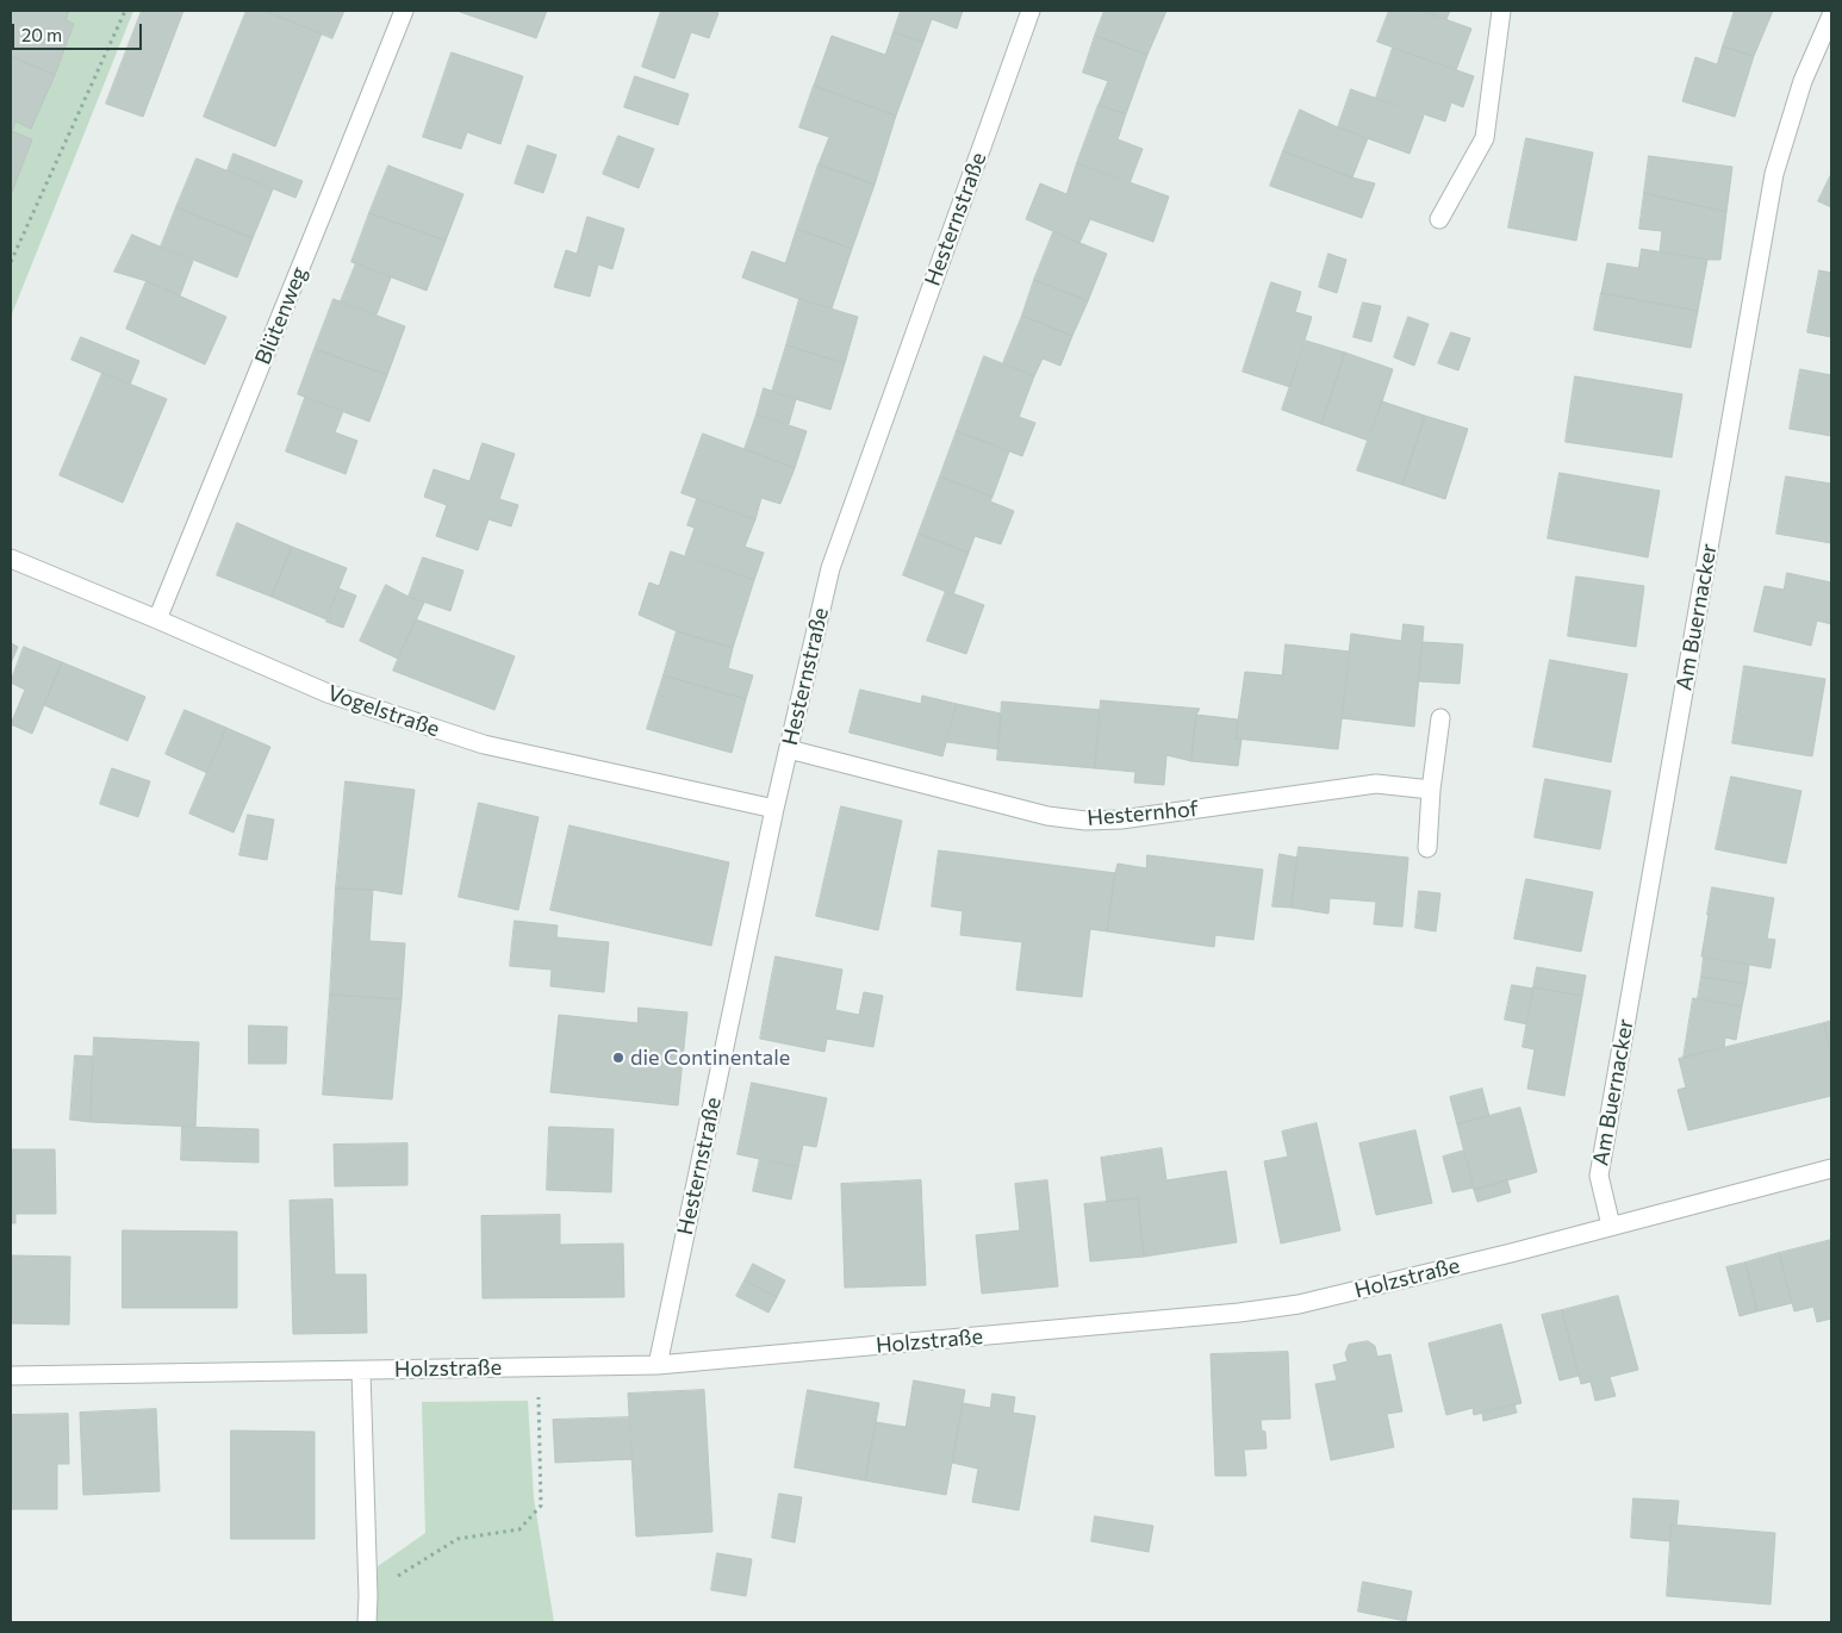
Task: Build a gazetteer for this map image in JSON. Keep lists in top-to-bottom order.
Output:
{
  "streets": {
    "street": [
      "Hesternstraße",
      "Blütenweg",
      "Am Buernacker",
      "Vogelstraße",
      "Hesternhof",
      "Holzstraße"
    ]
  },
  "crossings": [
    ["Hesternstraße", "Vogelstraße"],
    ["Hesternstraße", "Hesternhof"],
    ["Hesternstraße", "Holzstraße"],
    ["Blütenweg", "Vogelstraße"],
    ["Am Buernacker", "Holzstraße"]
  ],
  "places": ["die Continentale"],
  "scale_bar": "20 m"
}
